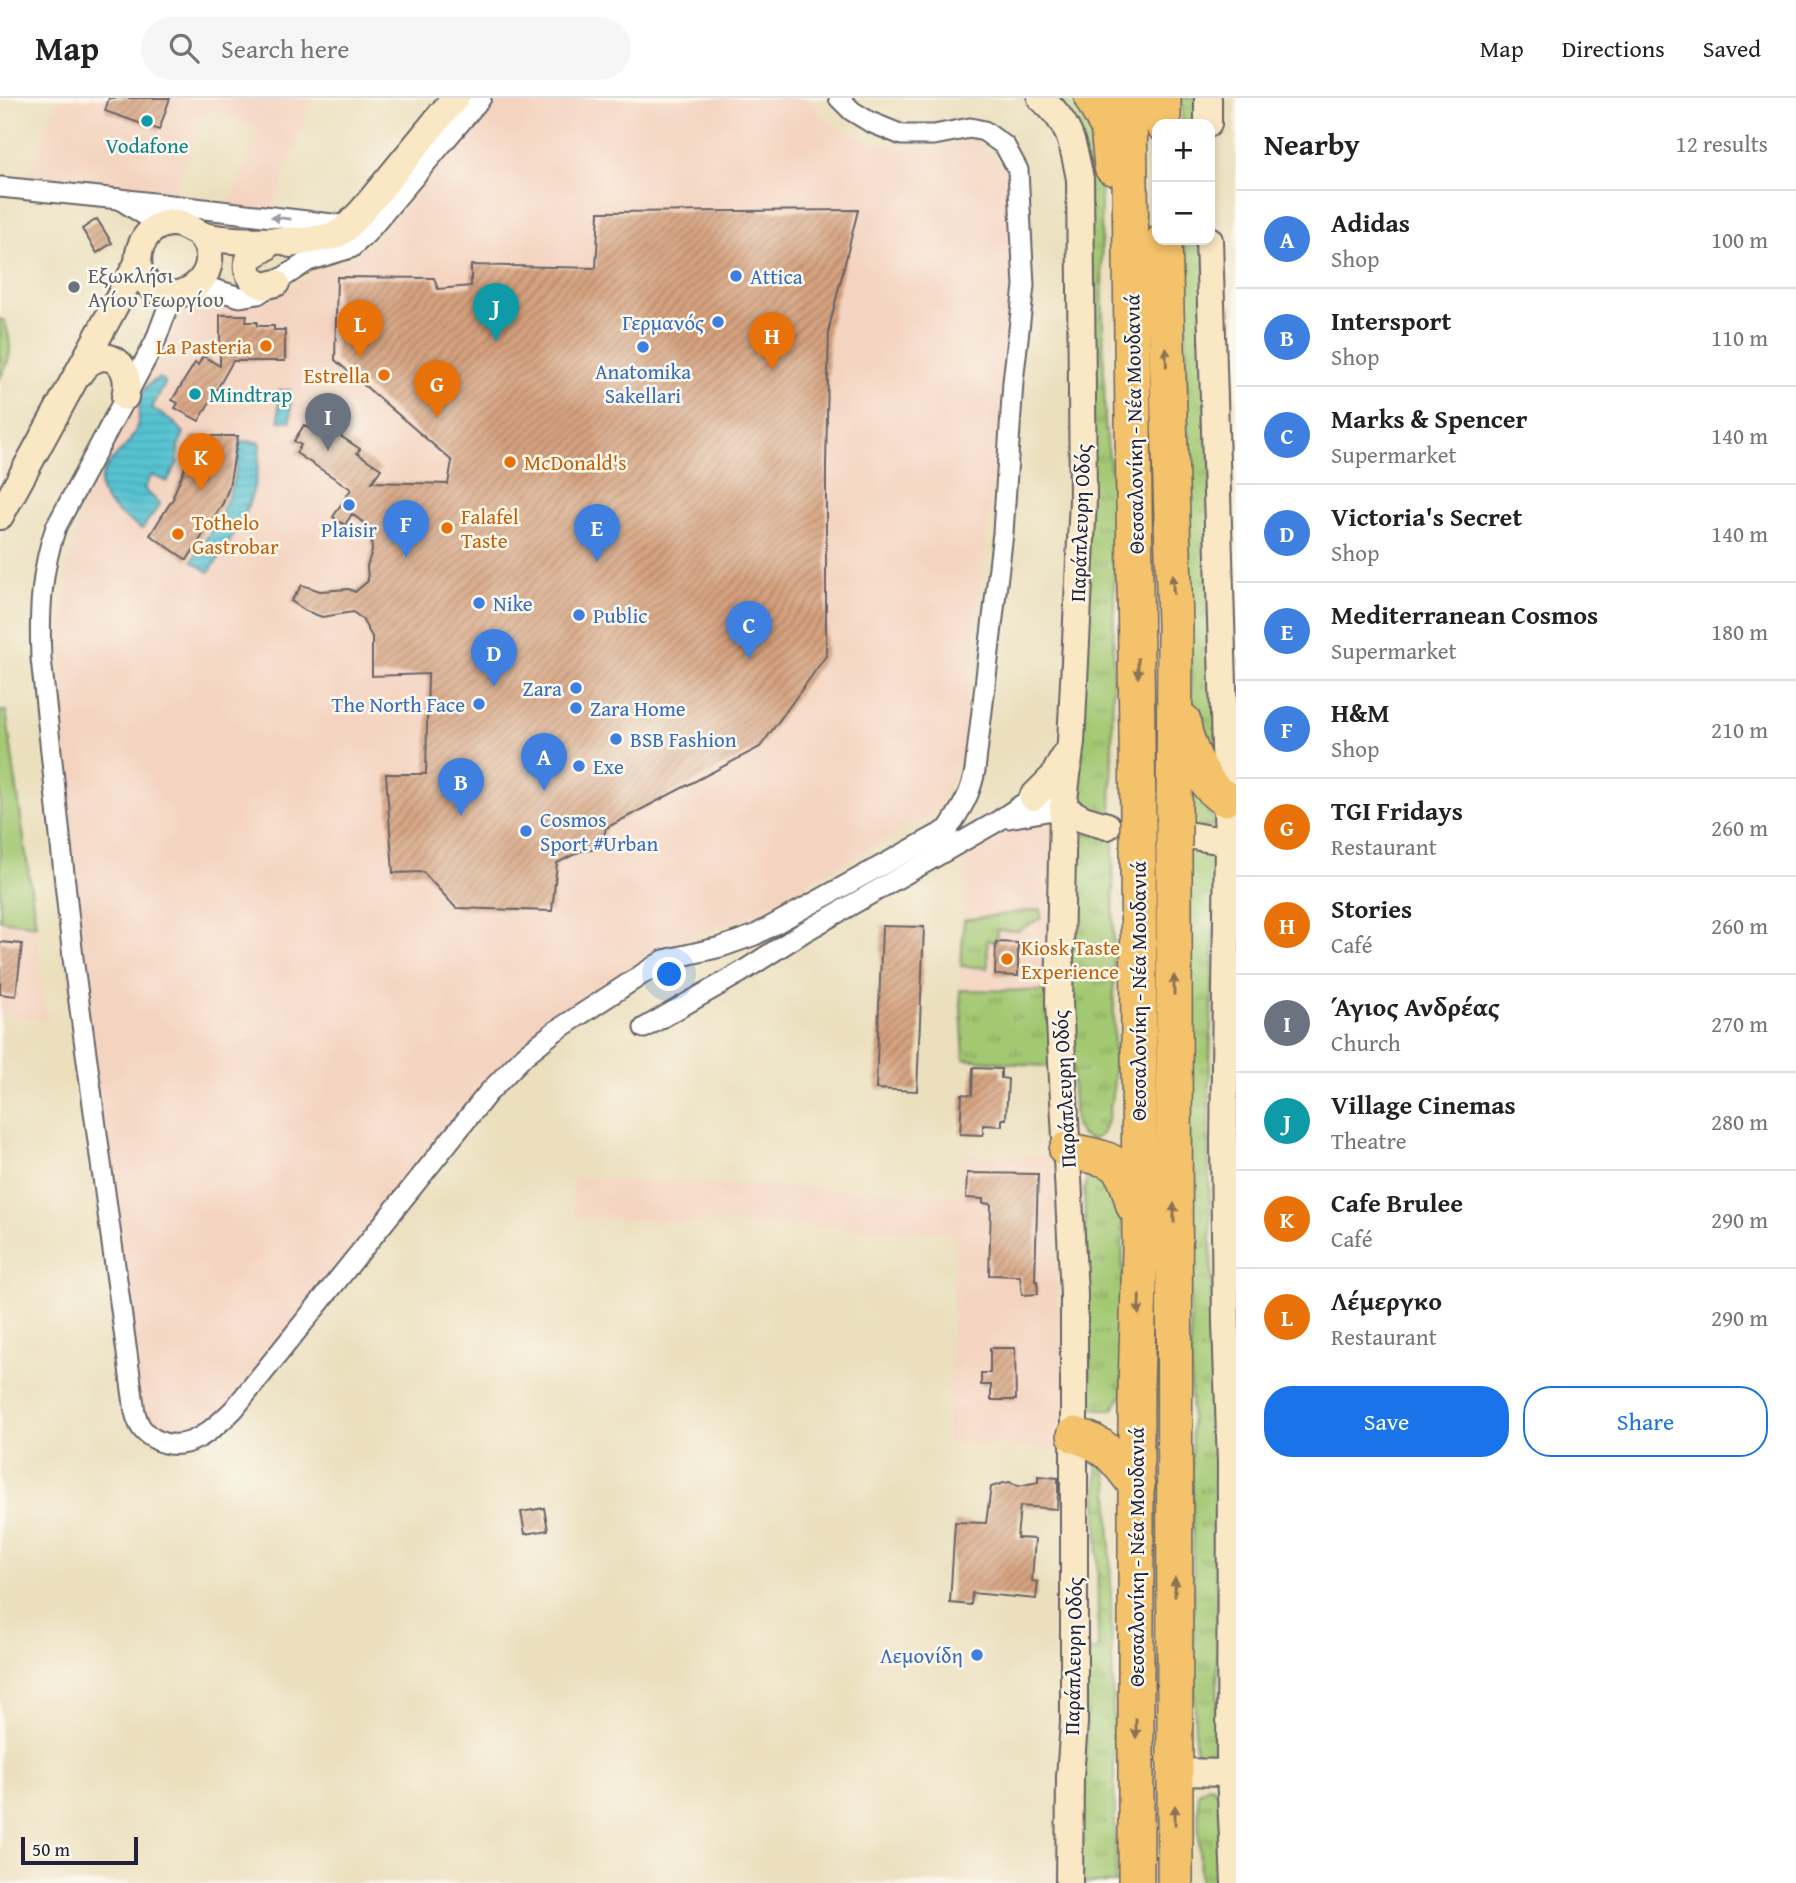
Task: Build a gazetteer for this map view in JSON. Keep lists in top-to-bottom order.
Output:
{
  "streets": {
    "highway": ["Θεσσαλονίκη - Νέα Μουδανιά"],
    "street": ["Παράπλευρη Οδός"]
  },
  "places": [
    "Vodafone",
    "Attica",
    "Εξωκλήσι Αγίου Γεωργίου",
    "Γερμανός",
    "La Pasteria",
    "Anatomika Sakellari",
    "Estrella",
    "Mindtrap",
    "McDonald's",
    "Plaisir",
    "Falafel Taste",
    "Tothelo Gastrobar",
    "Nike",
    "Public",
    "Zara",
    "The North Face",
    "Zara Home",
    "BSB Fashion",
    "Exe",
    "Cosmos Sport #Urban",
    "Kiosk Taste Experience",
    "Λεμονίδη"
  ],
  "scale_bar": "50 m",
  "page": {
    "header": "Map",
    "search": "Search here",
    "nav": ["Map", "Directions", "Saved"],
    "heading": ["Nearby", "12 results"],
    "map_buttons": ["+", "−"],
    "list": [
      {
        "mark": "A",
        "name": "Adidas",
        "note": "Shop",
        "value": "100 m"
      },
      {
        "mark": "B",
        "name": "Intersport",
        "note": "Shop",
        "value": "110 m"
      },
      {
        "mark": "C",
        "name": "Marks & Spencer",
        "note": "Supermarket",
        "value": "140 m"
      },
      {
        "mark": "D",
        "name": "Victoria's Secret",
        "note": "Shop",
        "value": "140 m"
      },
      {
        "mark": "E",
        "name": "Mediterranean Cosmos",
        "note": "Supermarket",
        "value": "180 m"
      },
      {
        "mark": "F",
        "name": "H&M",
        "note": "Shop",
        "value": "210 m"
      },
      {
        "mark": "G",
        "name": "TGI Fridays",
        "note": "Restaurant",
        "value": "260 m"
      },
      {
        "mark": "H",
        "name": "Stories",
        "note": "Café",
        "value": "260 m"
      },
      {
        "mark": "I",
        "name": "Άγιος Ανδρέας",
        "note": "Church",
        "value": "270 m"
      },
      {
        "mark": "J",
        "name": "Village Cinemas",
        "note": "Theatre",
        "value": "280 m"
      },
      {
        "mark": "K",
        "name": "Cafe Brulee",
        "note": "Café",
        "value": "290 m"
      },
      {
        "mark": "L",
        "name": "Λέμεργκο",
        "note": "Restaurant",
        "value": "290 m"
      }
    ],
    "pins": [
      "J",
      "L",
      "H",
      "G",
      "I",
      "K",
      "F",
      "E",
      "C",
      "D",
      "A",
      "B"
    ],
    "buttons": ["Save", "Share"],
    "scale": "50 m"
  }
}
